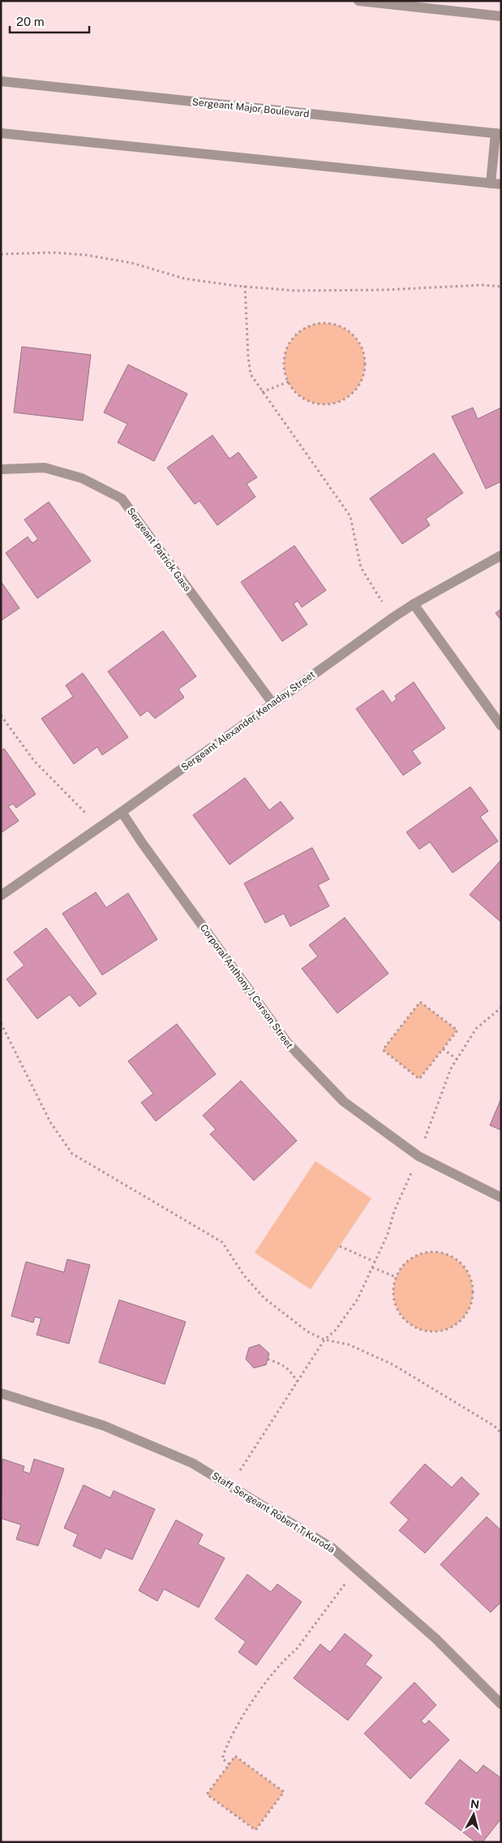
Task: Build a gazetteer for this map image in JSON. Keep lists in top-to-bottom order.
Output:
{
  "streets": {
    "street": [
      "Sergeant Major Boulevard",
      "Sergeant Patrick Gass",
      "Sergeant Alexander Kenaday Street",
      "Corporal Anthony J Carson Street",
      "Staff Sergeant Robert T Kuroda"
    ]
  },
  "crossings": [
    ["Sergeant Patrick Gass", "Sergeant Alexander Kenaday Street"],
    ["Sergeant Alexander Kenaday Street", "Corporal Anthony J Carson Street"]
  ],
  "scale_bar": "20 m",
  "north": "top"
}
